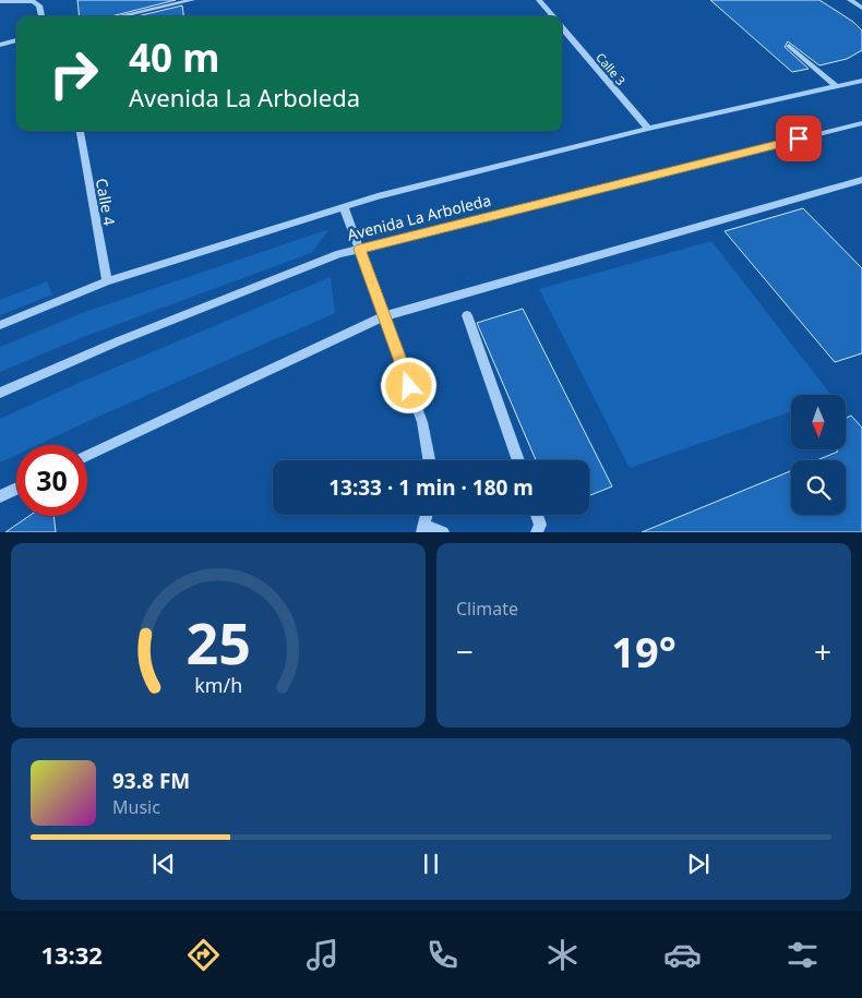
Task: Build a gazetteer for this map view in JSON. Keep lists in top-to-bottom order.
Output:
{
  "streets": {
    "street": ["Calle 3", "Calle 4", "Avenida La Arboleda"]
  },
  "crossings": [
    ["Calle 3", "Avenida La Arboleda"],
    ["Calle 4", "Avenida La Arboleda"]
  ],
  "north": "bottom",
  "page": {
    "turn": ["40 m", "Avenida La Arboleda"],
    "limit": "30",
    "trip": "13:33 · 1 min · 180 m",
    "tile": "Climate",
    "heat": ["−", "19°", "+"],
    "song": ["93.8 FM", "Music"],
    "tabs": "13:32",
    "gauge": ["25", "km/h"]
  }
}
